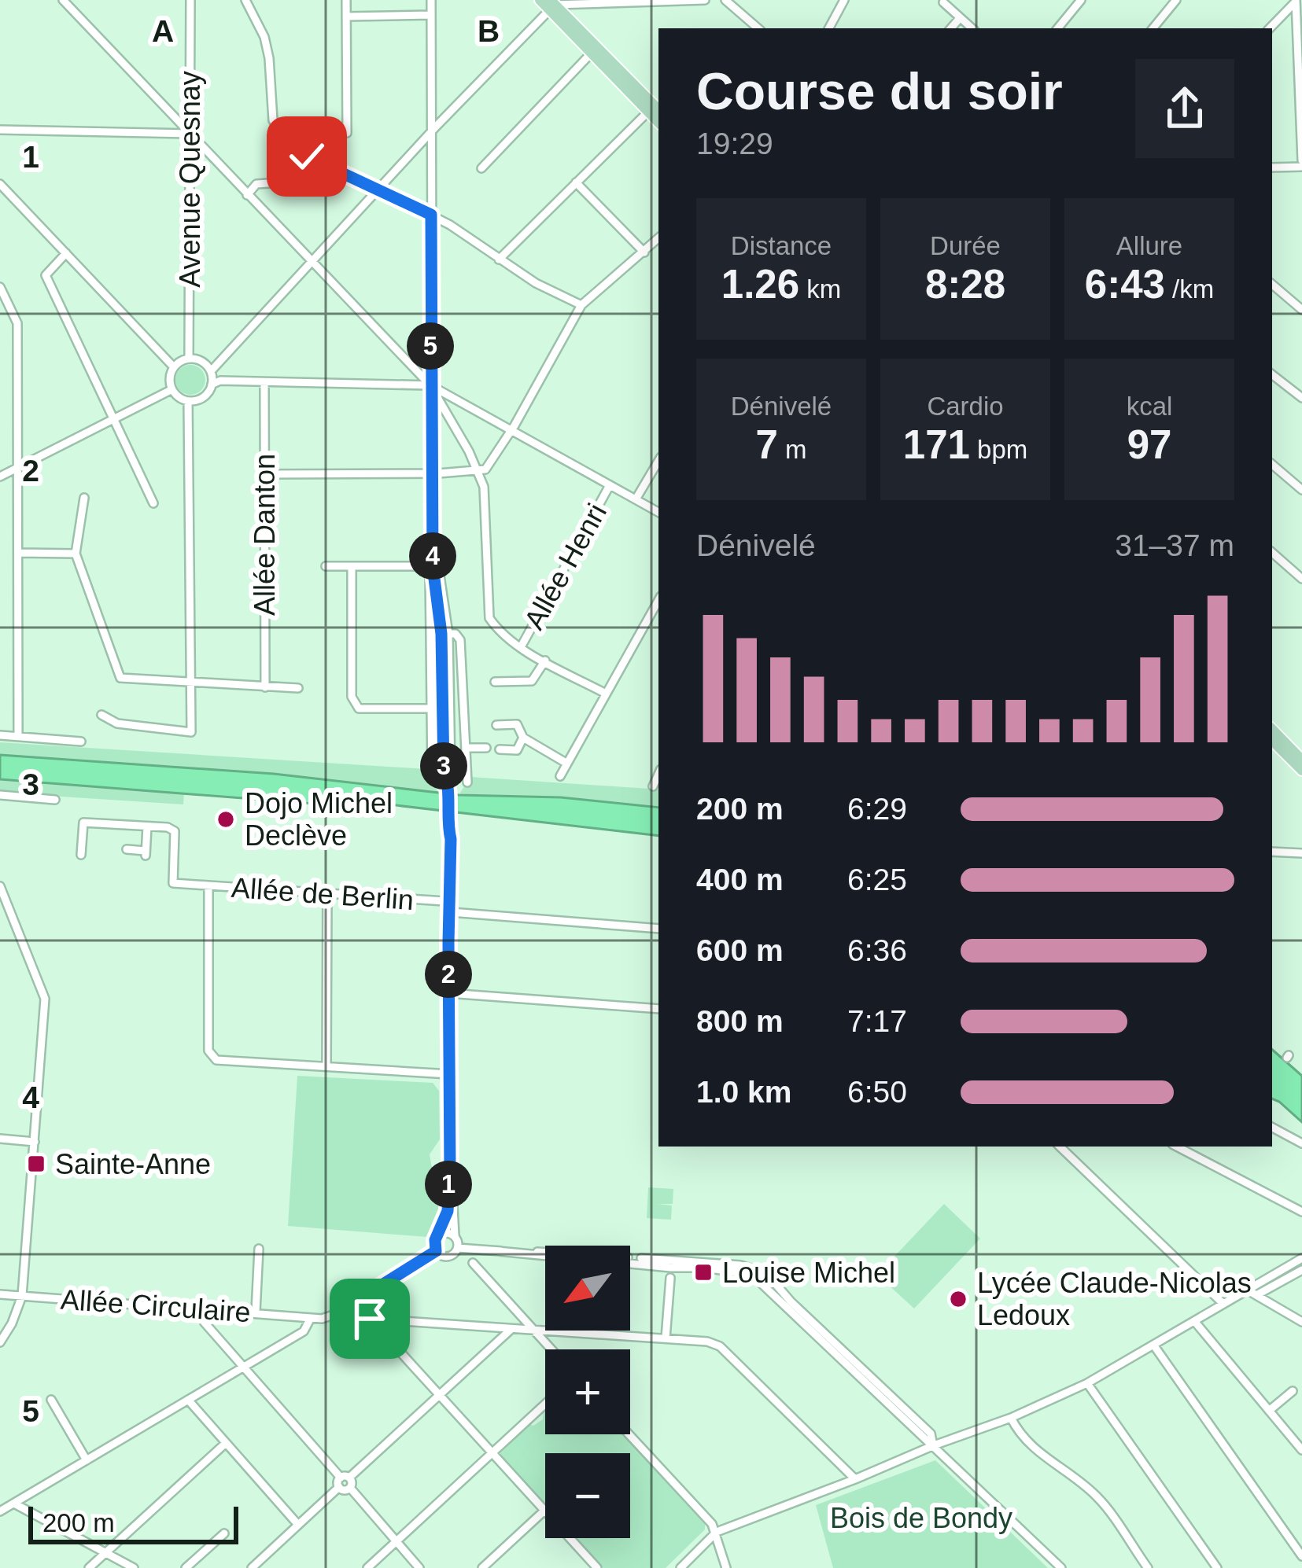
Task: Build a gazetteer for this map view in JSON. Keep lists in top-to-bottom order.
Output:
{
  "streets": {
    "street": [
      "Avenue Quesnay",
      "Allée Danton",
      "Allée Henri",
      "Allée de Berlin",
      "Allée Circulaire"
    ]
  },
  "parks": ["Bois de Bondy"],
  "places": {
    "other": ["Dojo Michel Declève", "Lycée Claude-Nicolas Ledoux"],
    "transit": ["Sainte-Anne", "Louise Michel"]
  },
  "scale_bar": "200 m",
  "north": "bottom left",
  "page": {
    "heading": ["Course du soir", "19:29"],
    "stats": [
      ["Distance", "1.26 km"],
      ["Durée", "8:28"],
      ["Allure", "6:43 /km"],
      ["Dénivelé", "7 m"],
      ["Cardio", "171 bpm"],
      ["kcal", "97"]
    ],
    "pins": [
      "5",
      "4",
      "3",
      "2",
      "1"
    ],
    "chart": ["Dénivelé", "31–37 m"],
    "list": [
      {
        "name": "200 m",
        "note": "6:29"
      },
      {
        "name": "400 m",
        "note": "6:25"
      },
      {
        "name": "600 m",
        "note": "6:36"
      },
      {
        "name": "800 m",
        "note": "7:17"
      },
      {
        "name": "1.0 km",
        "note": "6:50"
      }
    ],
    "map_buttons": ["+", "−"],
    "scale": "200 m"
  },
  "grid": {
    "columns": ["A", "B"],
    "rows": [
      "1",
      "2",
      "3",
      "4",
      "5"
    ]
  }
}
